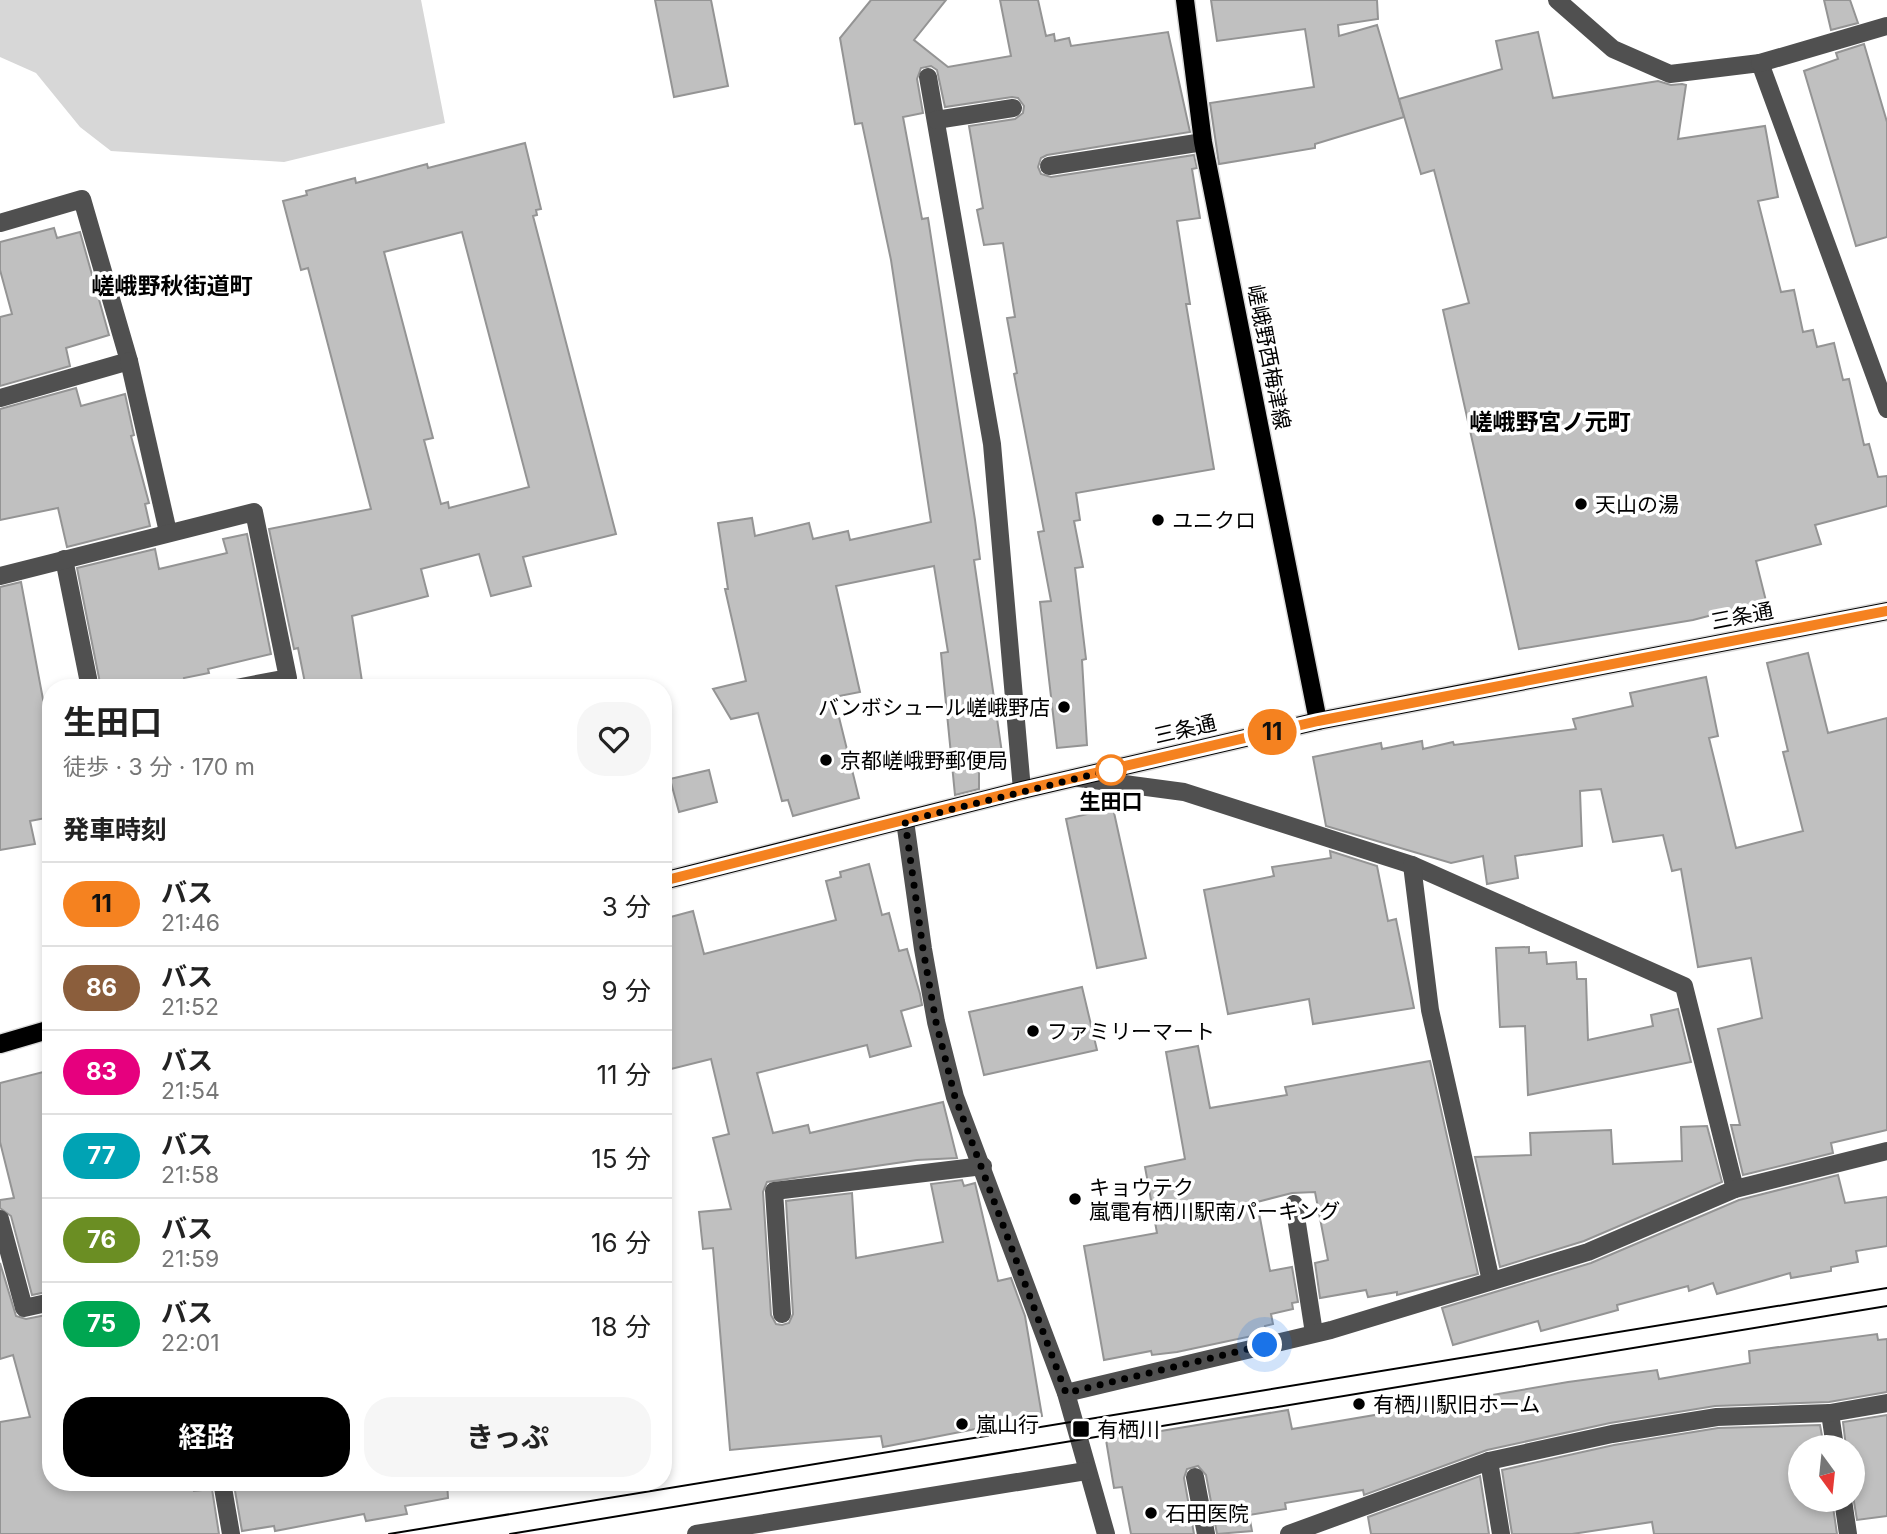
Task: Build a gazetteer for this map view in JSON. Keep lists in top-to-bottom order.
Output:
{
  "streets": {
    "main road": ["嵯峨野西梅津線", "三条通"]
  },
  "crossings": [
    ["嵯峨野西梅津線", "三条通"]
  ],
  "districts": ["嵯峨野秋街道町", "嵯峨野宮ノ元町"],
  "places": {
    "other": [
      "天山の湯",
      "ユニクロ",
      "バンボシュール嵯峨野店",
      "京都嵯峨野郵便局",
      "生田口",
      "ファミリーマート",
      "キョウテク 嵐電有栖川駅南パーキング",
      "有栖川駅旧ホーム",
      "嵐山行",
      "石田医院"
    ],
    "transit": ["有栖川"]
  },
  "lines": ["bus line 11"],
  "north": "bottom",
  "page": {
    "on_map": "11",
    "heading": [
      ["生田口", "徒歩 · 3 分 · 170 m"],
      "発車時刻"
    ],
    "list": [
      {
        "mark": "11",
        "name": "バス",
        "note": "21:46",
        "value": "3 分"
      },
      {
        "mark": "86",
        "name": "バス",
        "note": "21:52",
        "value": "9 分"
      },
      {
        "mark": "83",
        "name": "バス",
        "note": "21:54",
        "value": "11 分"
      },
      {
        "mark": "77",
        "name": "バス",
        "note": "21:58",
        "value": "15 分"
      },
      {
        "mark": "76",
        "name": "バス",
        "note": "21:59",
        "value": "16 分"
      },
      {
        "mark": "75",
        "name": "バス",
        "note": "22:01",
        "value": "18 分"
      }
    ],
    "buttons": ["経路", "きっぷ"]
  }
}
